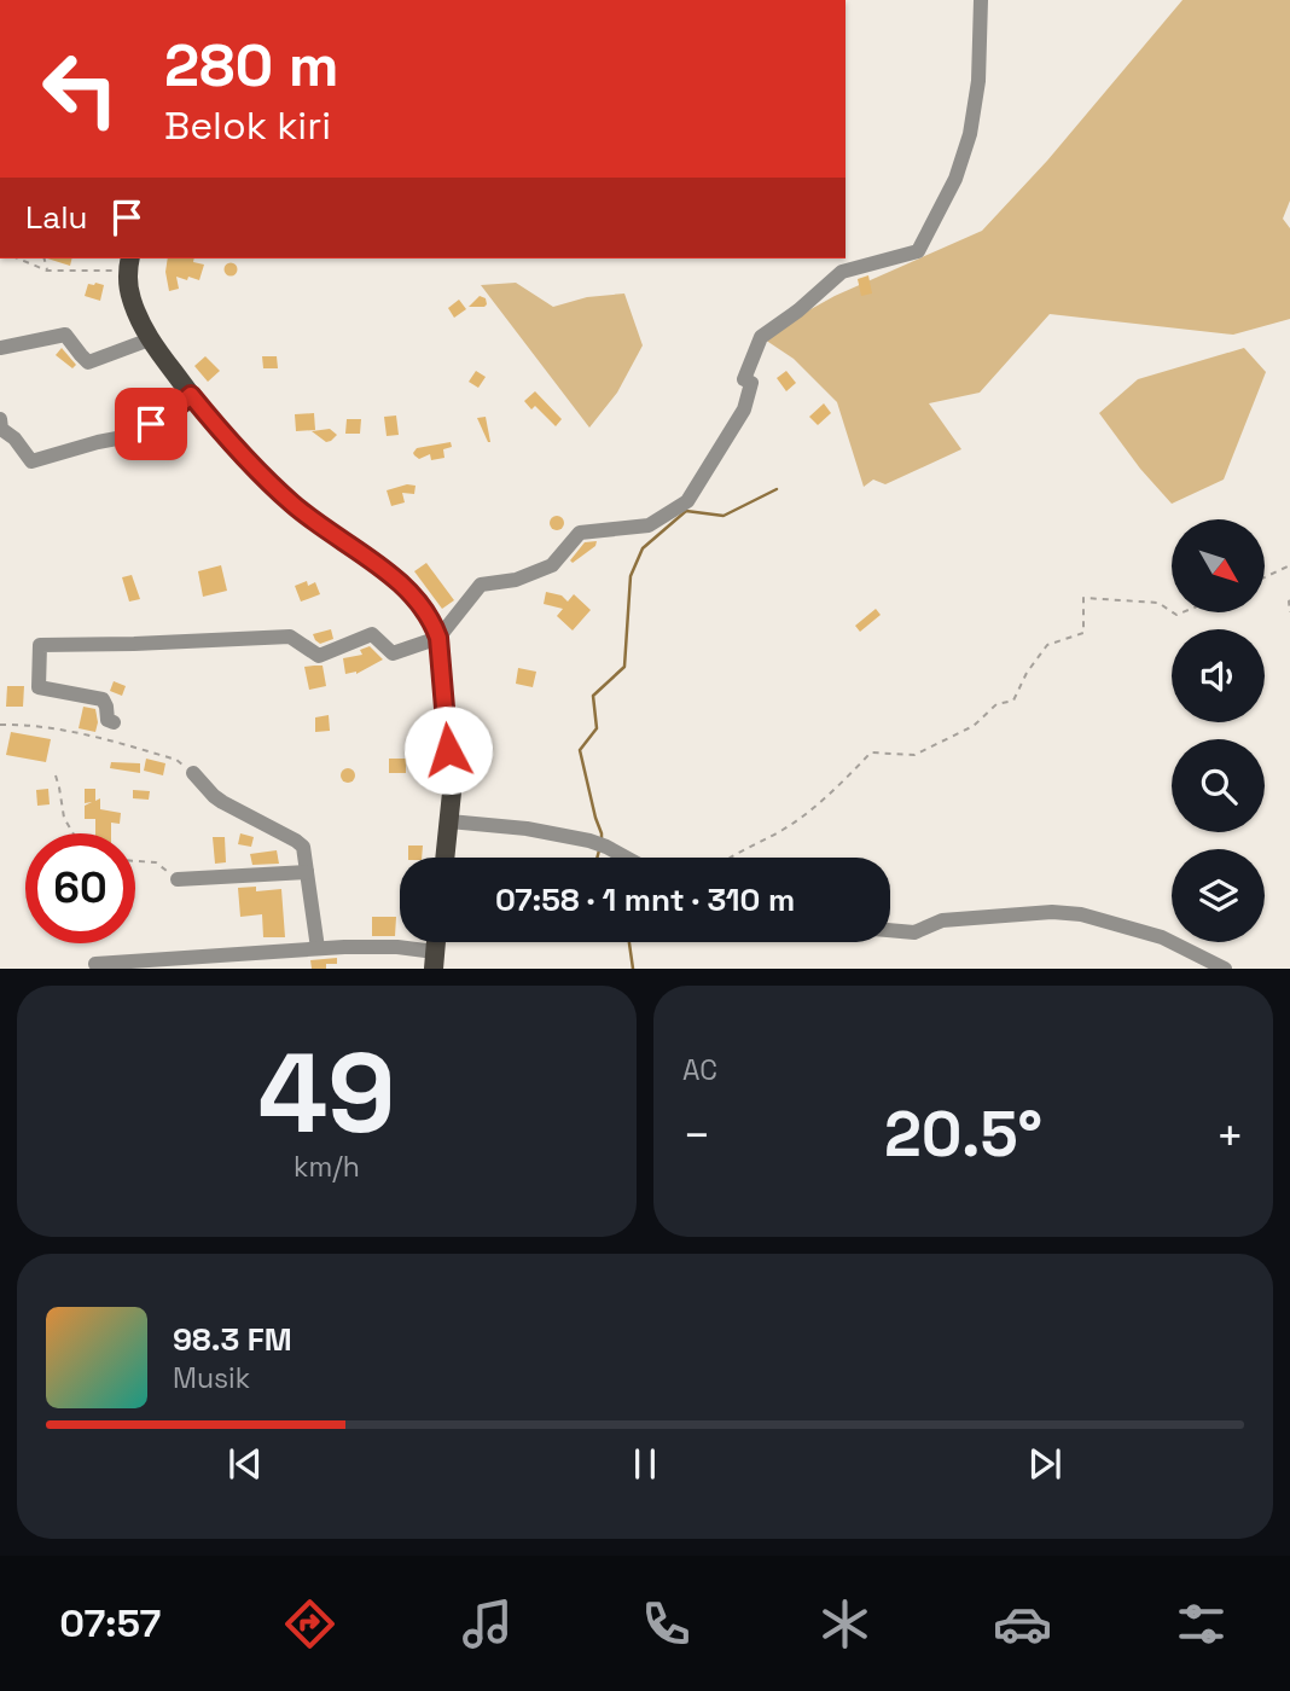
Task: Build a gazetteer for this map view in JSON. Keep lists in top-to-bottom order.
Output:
{
  "north": "bottom right",
  "page": {
    "turn": ["280 m", "Belok kiri"],
    "then": "Lalu",
    "limit": "60",
    "trip": "07:58 · 1 mnt · 310 m",
    "tile": [
      ["49", "km/h"],
      "AC"
    ],
    "heat": ["−", "20.5°", "+"],
    "song": ["98.3 FM", "Musik"],
    "tabs": "07:57"
  }
}
